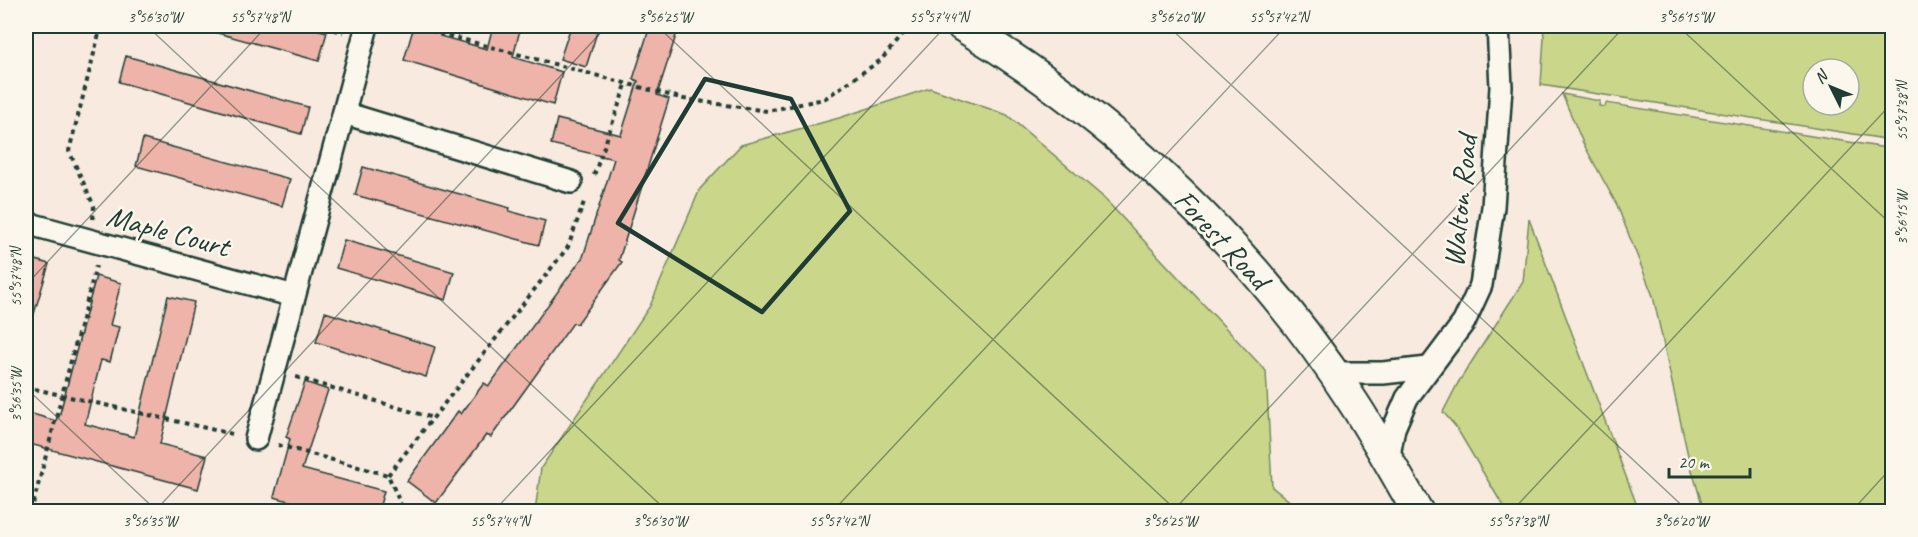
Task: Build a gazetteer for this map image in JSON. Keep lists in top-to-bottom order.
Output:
{
  "streets": {
    "street": ["Walton Road", "Maple Court", "Forest Road"]
  },
  "crossings": [
    ["Walton Road", "Forest Road"]
  ],
  "scale_bar": "20 m",
  "north": "top left",
  "coordinates": [
    "3°56'30\"W",
    "55°57'48\"N",
    "3°56'25\"W",
    "55°57'44\"N",
    "3°56'20\"W",
    "55°57'42\"N",
    "3°56'15\"W",
    "55°57'38\"N",
    "3°56'35\"W"
  ]
}
